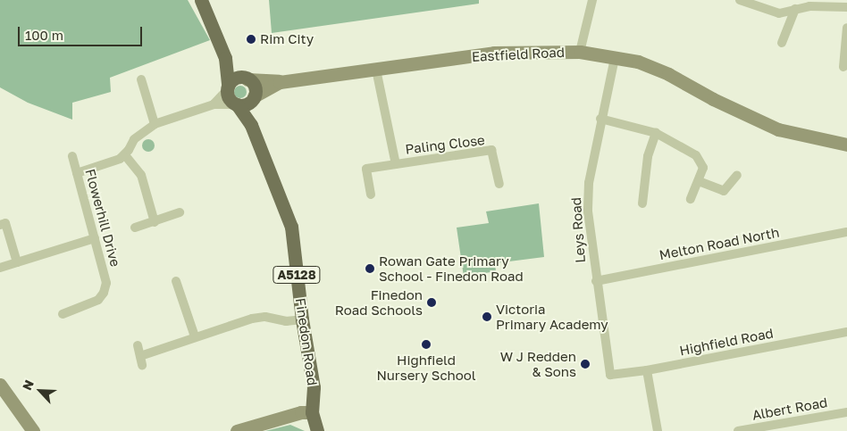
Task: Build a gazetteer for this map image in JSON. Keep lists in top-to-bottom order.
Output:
{
  "streets": {
    "main road": ["Eastfield Road", "A5128", "Finedon Road"],
    "street": [
      "Paling Close",
      "Flowerhill Drive",
      "Leys Road",
      "Melton Road North",
      "Highfield Road",
      "Albert Road"
    ]
  },
  "crossings": [
    ["Eastfield Road", "Paling Close"],
    ["Eastfield Road", "Leys Road"],
    ["Eastfield Road", "Finedon Road"],
    ["Leys Road", "Melton Road North"],
    ["Leys Road", "Highfield Road"]
  ],
  "places": [
    "Rim City",
    "Rowan Gate Primary School - Finedon Road",
    "Finedon Road Schools",
    "Victoria Primary Academy",
    "Highfield Nursery School",
    "W J Redden & Sons"
  ],
  "scale_bar": "100 m",
  "north": "top left"
}
